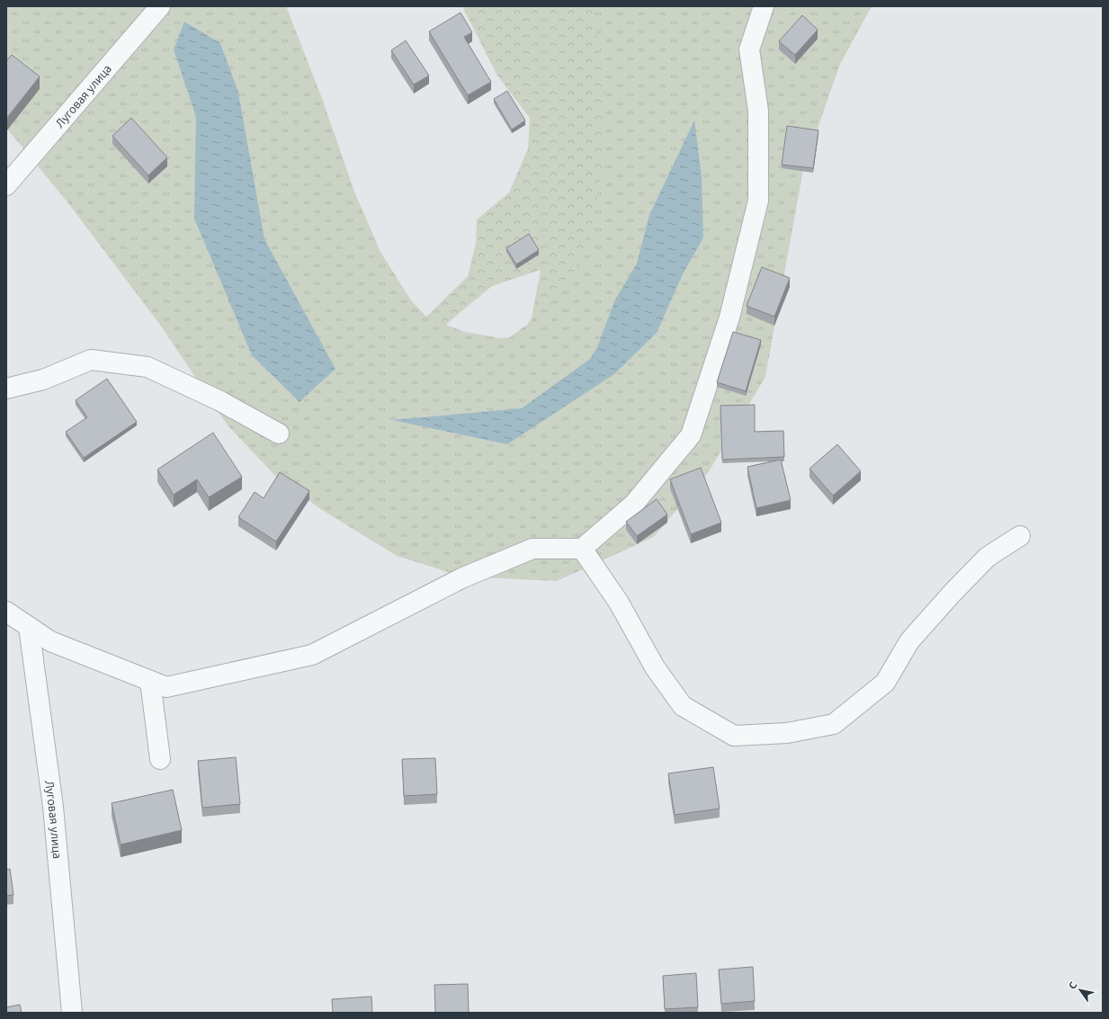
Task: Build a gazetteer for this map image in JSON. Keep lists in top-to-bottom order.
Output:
{
  "streets": {
    "street": ["Луговая улица"]
  },
  "north": "top left"
}
